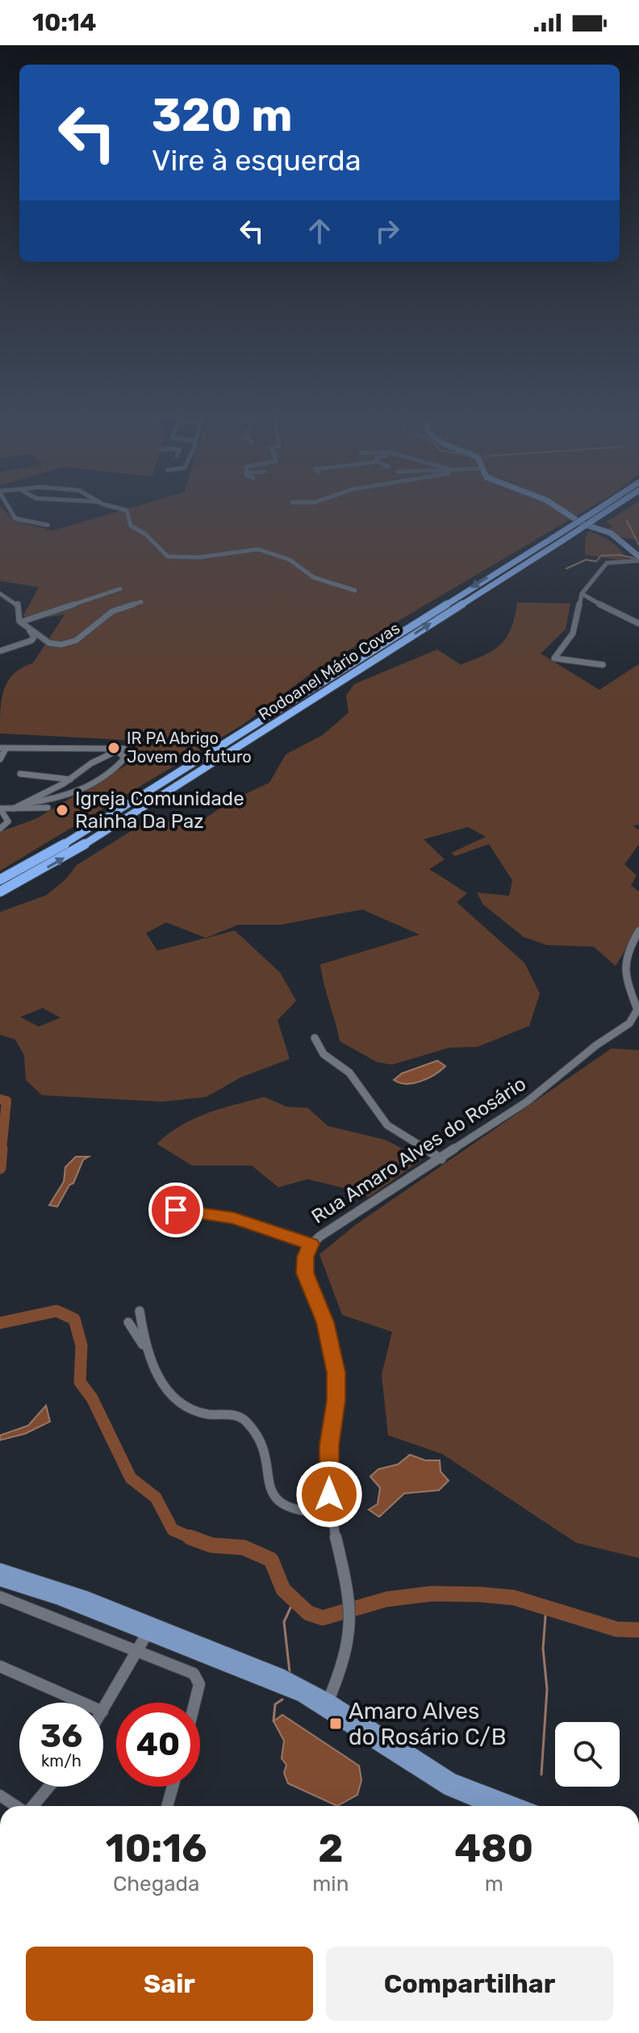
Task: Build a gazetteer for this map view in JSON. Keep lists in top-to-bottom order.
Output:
{
  "streets": {
    "highway": ["Rodoanel Mário Covas"],
    "street": ["Rua Amaro Alves do Rosário"]
  },
  "places": {
    "other": ["IR PA Abrigo Jovem do futuro", "Igreja Comunidade Rainha Da Paz"],
    "transit": ["Amaro Alves do Rosário C/B"]
  },
  "page": {
    "status": "10:14",
    "turn": ["320 m", "Vire à esquerda"],
    "speed": "36 km/h",
    "limit": "40",
    "eta": [
      "10:16",
      "Chegada",
      "2",
      "min",
      "480",
      "m"
    ],
    "buttons": ["Sair", "Compartilhar"]
  }
}
